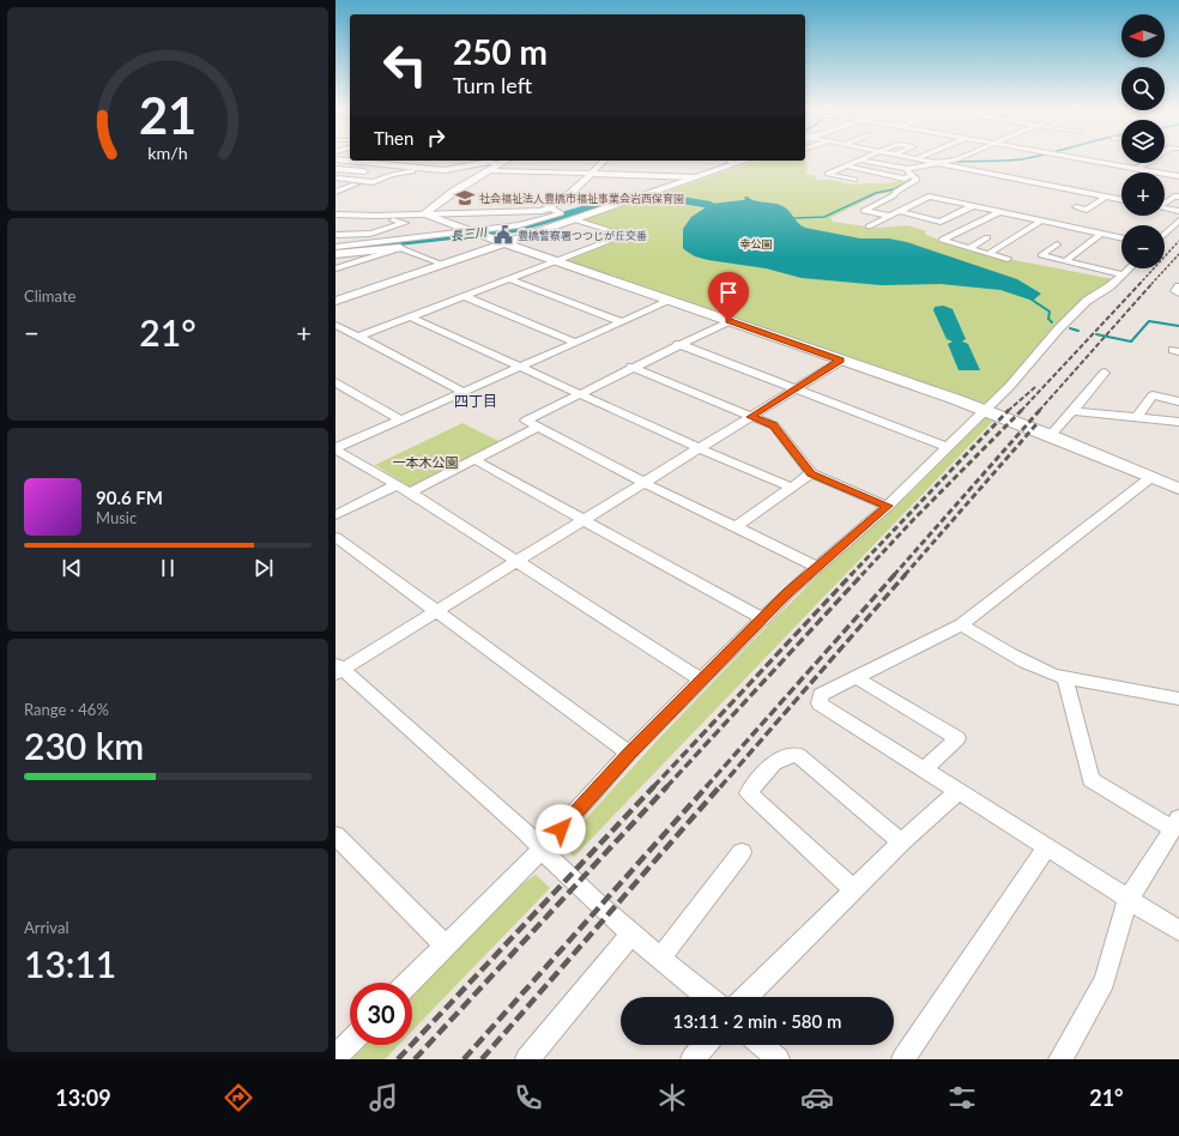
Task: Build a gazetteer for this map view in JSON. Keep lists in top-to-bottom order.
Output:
{
  "districts": ["四丁目"],
  "water": ["長三川"],
  "parks": ["幸公園", "一本木公園"],
  "places": {
    "school or university": ["社会福祉法人豊橋市福祉事業会岩西保育園"],
    "public building": ["豊橋警察署つつじが丘交番"]
  },
  "north": "left",
  "page": {
    "map_buttons": ["+", "−"],
    "turn": ["250 m", "Turn left"],
    "then": "Then",
    "tile": [
      "Climate",
      ["Range · 46%", "230 km"],
      ["Arrival", "13:11"]
    ],
    "heat": ["−", "21°", "+"],
    "song": ["90.6 FM", "Music"],
    "limit": "30",
    "trip": "13:11 · 2 min · 580 m",
    "tabs": ["13:09", "21°"],
    "gauge": ["21", "km/h"]
  }
}
